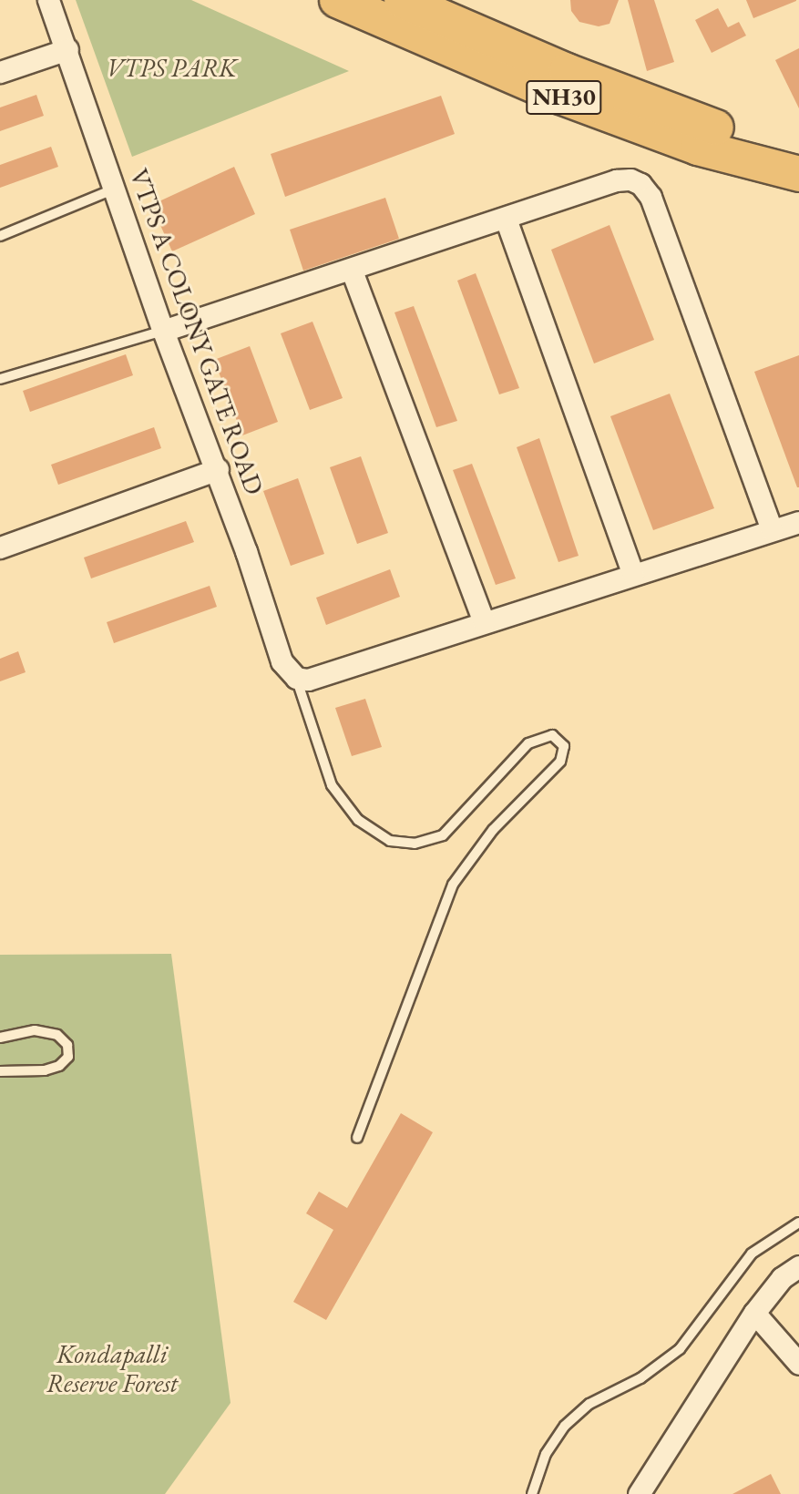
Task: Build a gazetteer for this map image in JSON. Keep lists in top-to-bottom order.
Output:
{
  "streets": {
    "highway": ["NH30"],
    "street": ["VTPS A COLONY GATE ROAD"]
  },
  "parks": ["VTPS PARK", "Kondapalli Reserve Forest"]
}
